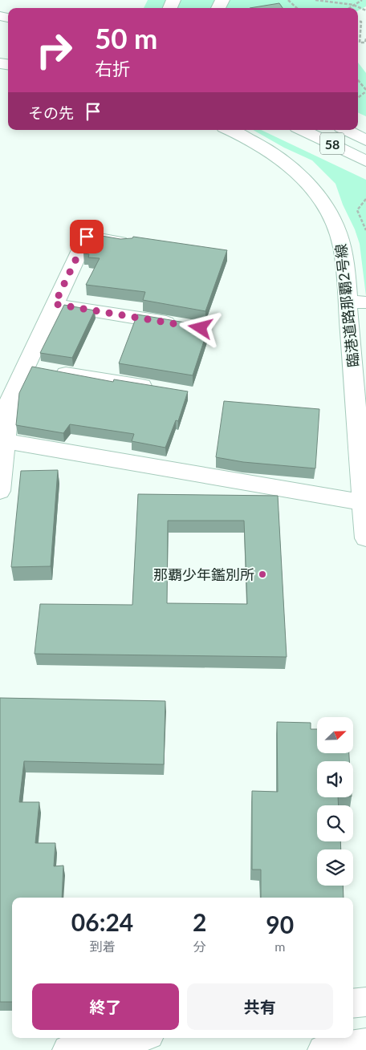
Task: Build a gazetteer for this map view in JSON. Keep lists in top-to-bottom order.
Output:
{
  "streets": {
    "main road": ["58", "臨港道路那覇2号線"]
  },
  "places": ["那覇少年鑑別所"],
  "north": "top right",
  "page": {
    "turn": ["50 m", "右折"],
    "then": "その先",
    "eta": [
      "06:24",
      "到着",
      "2",
      "分",
      "90",
      "m"
    ],
    "buttons": ["終了", "共有"]
  }
}
